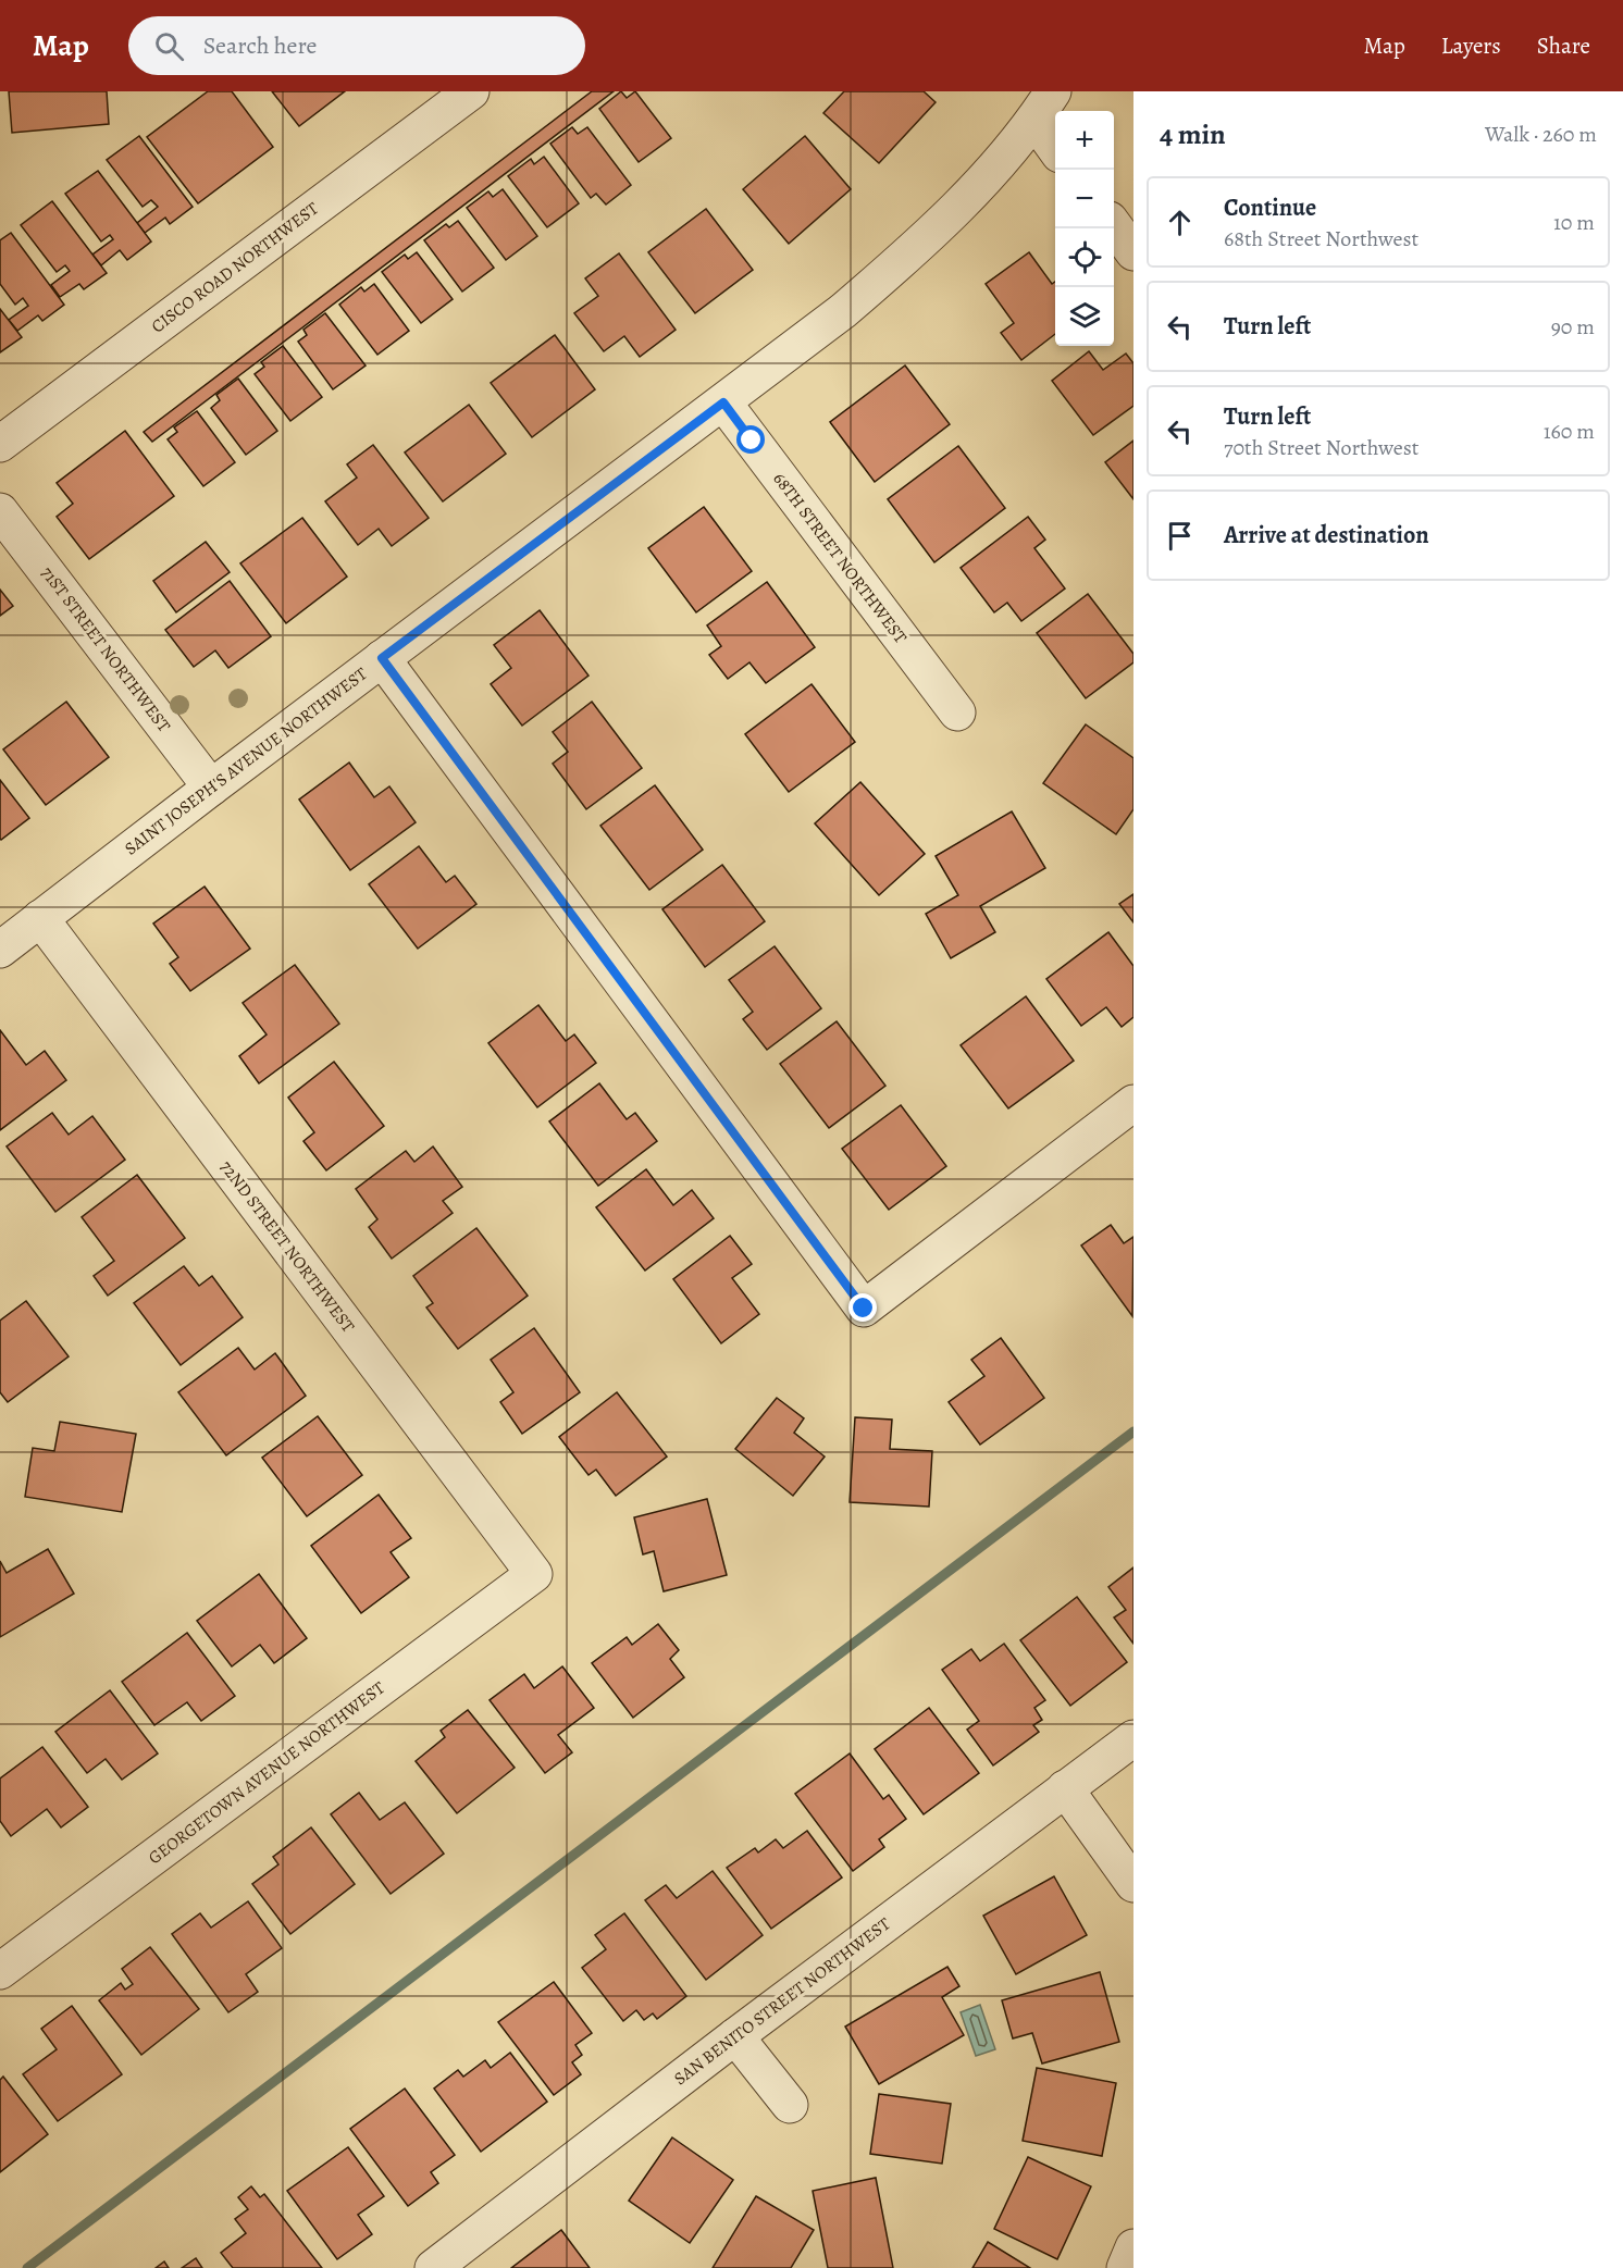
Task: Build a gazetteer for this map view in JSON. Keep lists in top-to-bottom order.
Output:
{
  "streets": {
    "street": [
      "CISCO ROAD NORTHWEST",
      "68TH STREET NORTHWEST",
      "71ST STREET NORTHWEST",
      "SAINT JOSEPH'S AVENUE NORTHWEST",
      "72ND STREET NORTHWEST",
      "GEORGETOWN AVENUE NORTHWEST",
      "SAN BENITO STREET NORTHWEST"
    ]
  },
  "crossings": [
    ["68TH STREET NORTHWEST", "SAINT JOSEPH'S AVENUE NORTHWEST"],
    ["71ST STREET NORTHWEST", "SAINT JOSEPH'S AVENUE NORTHWEST"],
    ["SAINT JOSEPH'S AVENUE NORTHWEST", "72ND STREET NORTHWEST"],
    ["72ND STREET NORTHWEST", "GEORGETOWN AVENUE NORTHWEST"]
  ],
  "page": {
    "header": "Map",
    "search": "Search here",
    "nav": ["Map", "Layers", "Share"],
    "heading": ["4 min", "Walk · 260 m"],
    "map_buttons": ["+", "−"],
    "list": [
      ["Continue", "68th Street Northwest", "10 m"],
      ["Turn left", "90 m"],
      ["Turn left", "70th Street Northwest", "160 m"],
      "Arrive at destination"
    ]
  }
}
